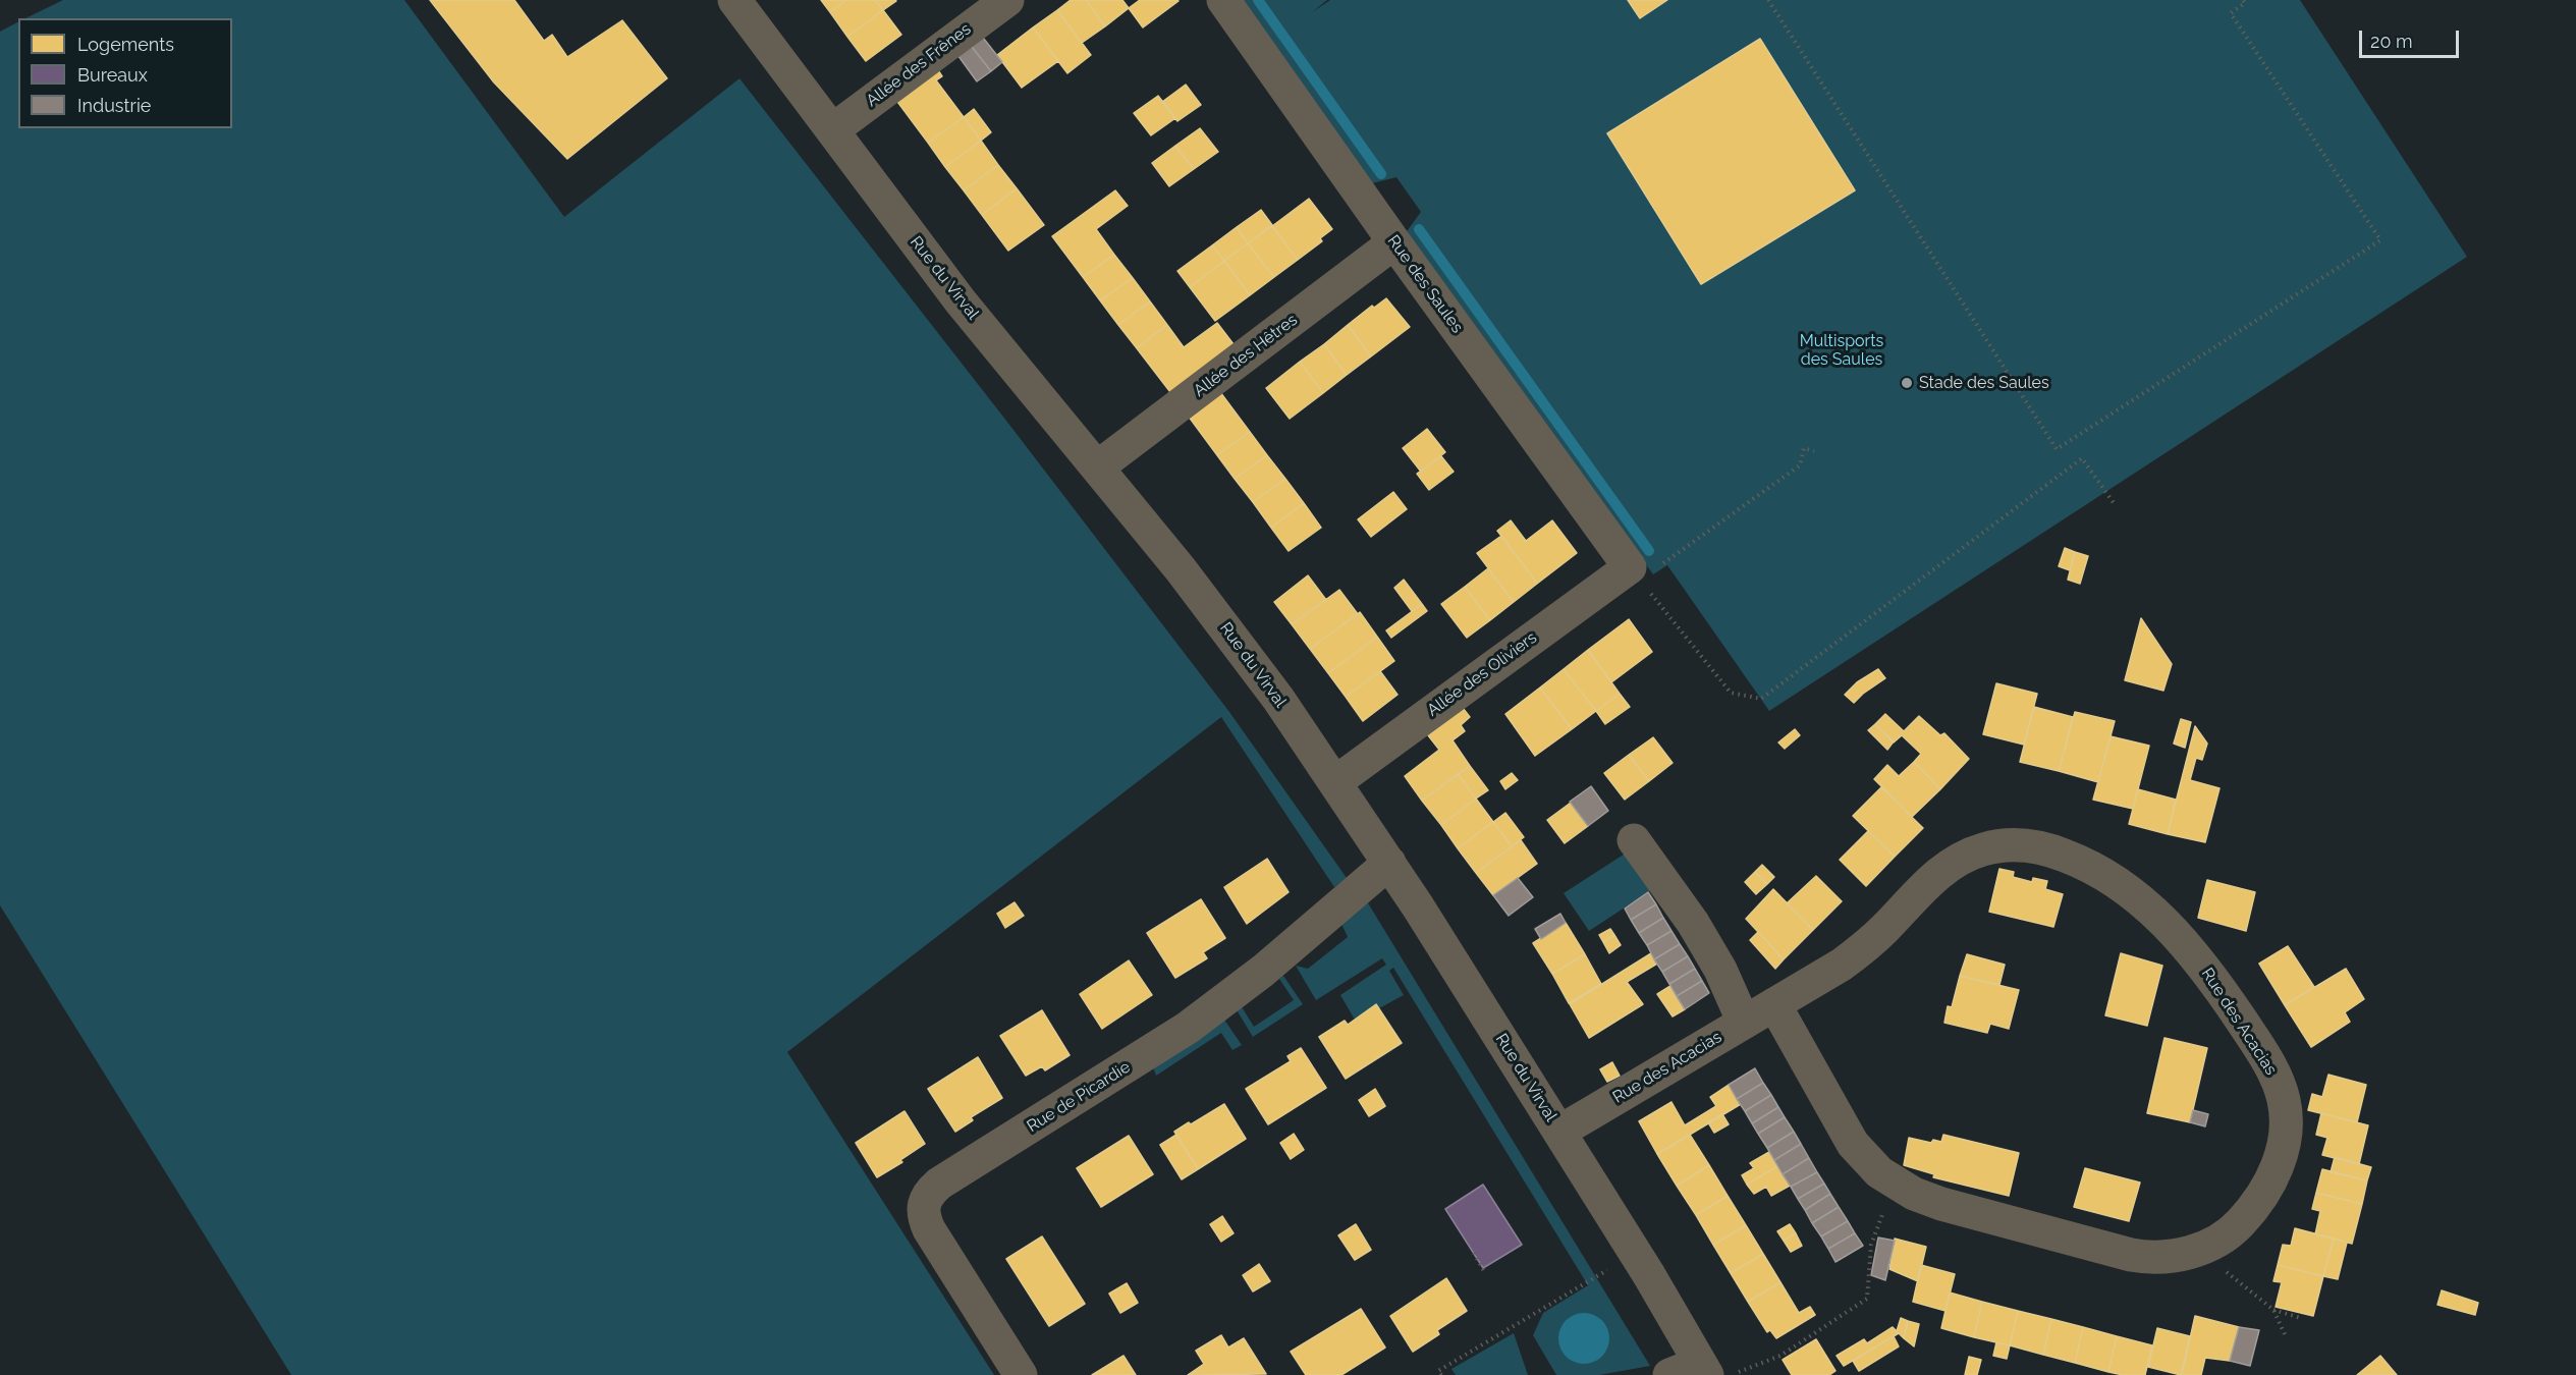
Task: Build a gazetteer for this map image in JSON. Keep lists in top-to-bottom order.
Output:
{
  "streets": {
    "street": [
      "Allée des Frênes",
      "Rue du Virval",
      "Rue des Saules",
      "Allée des Hêtres",
      "Allée des Oliviers",
      "Rue des Acacias",
      "Rue de Picardie"
    ]
  },
  "crossings": [
    ["Allée des Frênes", "Rue du Virval"],
    ["Rue du Virval", "Allée des Hêtres"],
    ["Rue du Virval", "Allée des Oliviers"],
    ["Rue du Virval", "Rue des Acacias"],
    ["Rue du Virval", "Rue de Picardie"],
    ["Rue des Saules", "Allée des Hêtres"],
    ["Rue des Saules", "Allée des Oliviers"]
  ],
  "parks": ["Multisports des Saules"],
  "places": ["Stade des Saules"],
  "legend": ["Logements", "Bureaux", "Industrie"],
  "scale_bar": "20 m"
}
